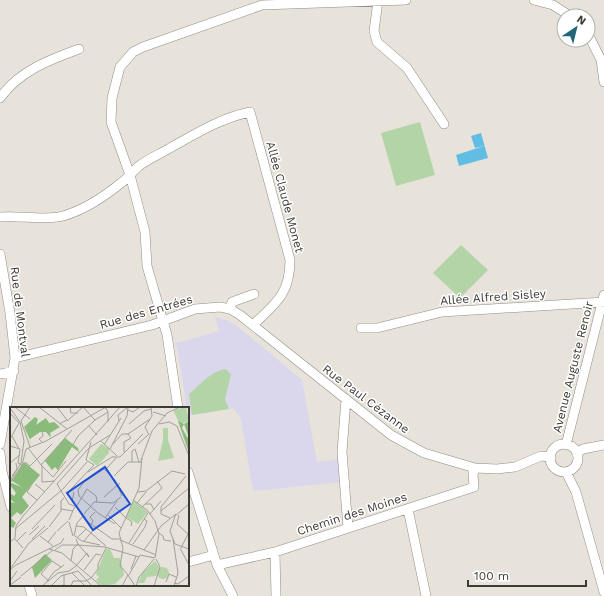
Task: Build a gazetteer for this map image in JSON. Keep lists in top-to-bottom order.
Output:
{
  "streets": {
    "street": [
      "Allée Claude Monet",
      "Allée Alfred Sisley",
      "Rue de Montval",
      "Rue des Entrées",
      "Avenue Auguste Renoir",
      "Rue Paul Cézanne",
      "Chemin des Moines"
    ]
  },
  "crossings": [
    ["Allée Claude Monet", "Rue Paul Cézanne"],
    ["Allée Alfred Sisley", "Avenue Auguste Renoir"],
    ["Rue de Montval", "Rue des Entrées"],
    ["Rue des Entrées", "Rue Paul Cézanne"],
    ["Avenue Auguste Renoir", "Rue Paul Cézanne"],
    ["Rue Paul Cézanne", "Chemin des Moines"]
  ],
  "scale_bar": "100 m",
  "north": "top right"
}
